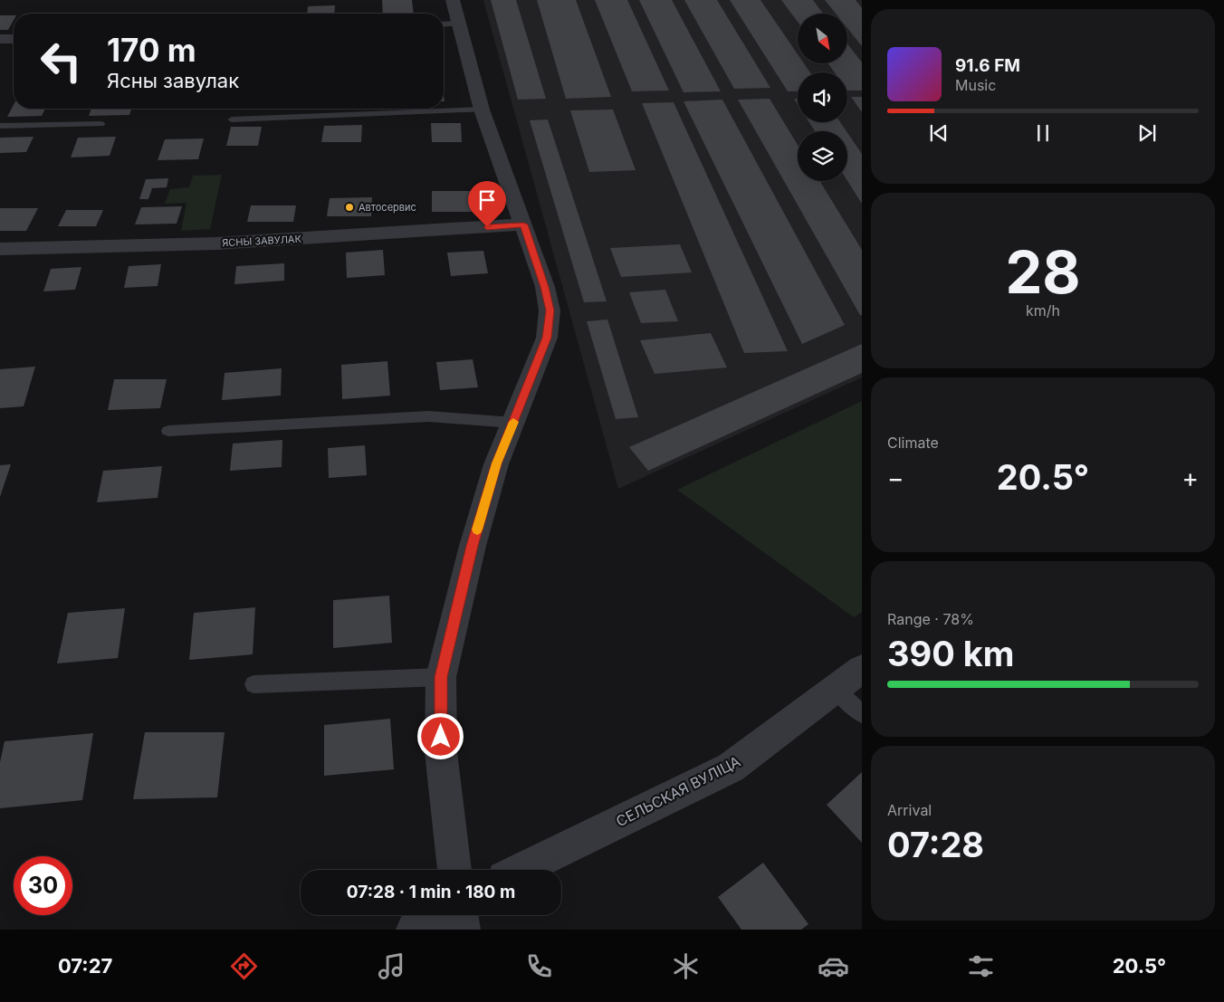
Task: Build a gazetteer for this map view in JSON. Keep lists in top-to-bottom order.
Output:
{
  "streets": {
    "street": ["ЯСНЫ ЗАВУЛАК", "СЕЛЬСКАЯ ВУЛІЦА"]
  },
  "places": ["Автосервис"],
  "north": "bottom right",
  "page": {
    "turn": ["170 m", "Ясны завулак"],
    "song": ["91.6 FM", "Music"],
    "tile": [
      ["28", "km/h"],
      "Climate",
      ["Range · 78%", "390 km"],
      ["Arrival", "07:28"]
    ],
    "heat": ["−", "20.5°", "+"],
    "limit": "30",
    "trip": "07:28 · 1 min · 180 m",
    "tabs": ["07:27", "20.5°"]
  }
}
